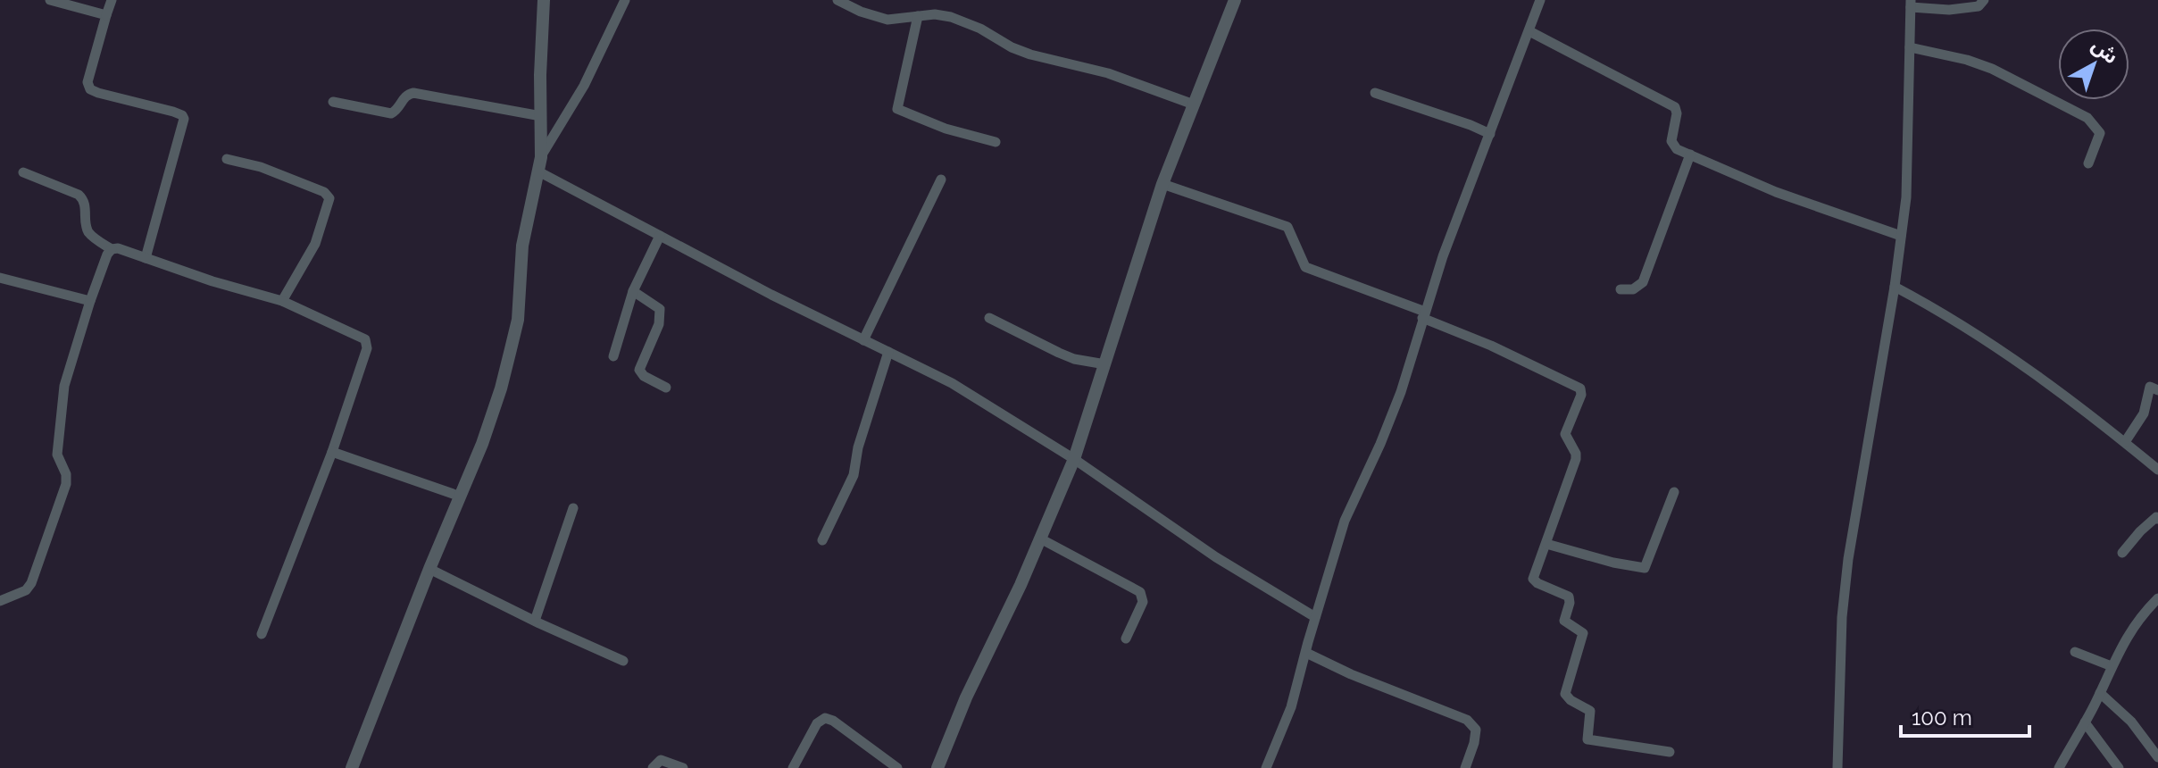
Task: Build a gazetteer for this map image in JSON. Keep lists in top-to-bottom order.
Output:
{
  "scale_bar": "100 m",
  "north": "top right"
}
